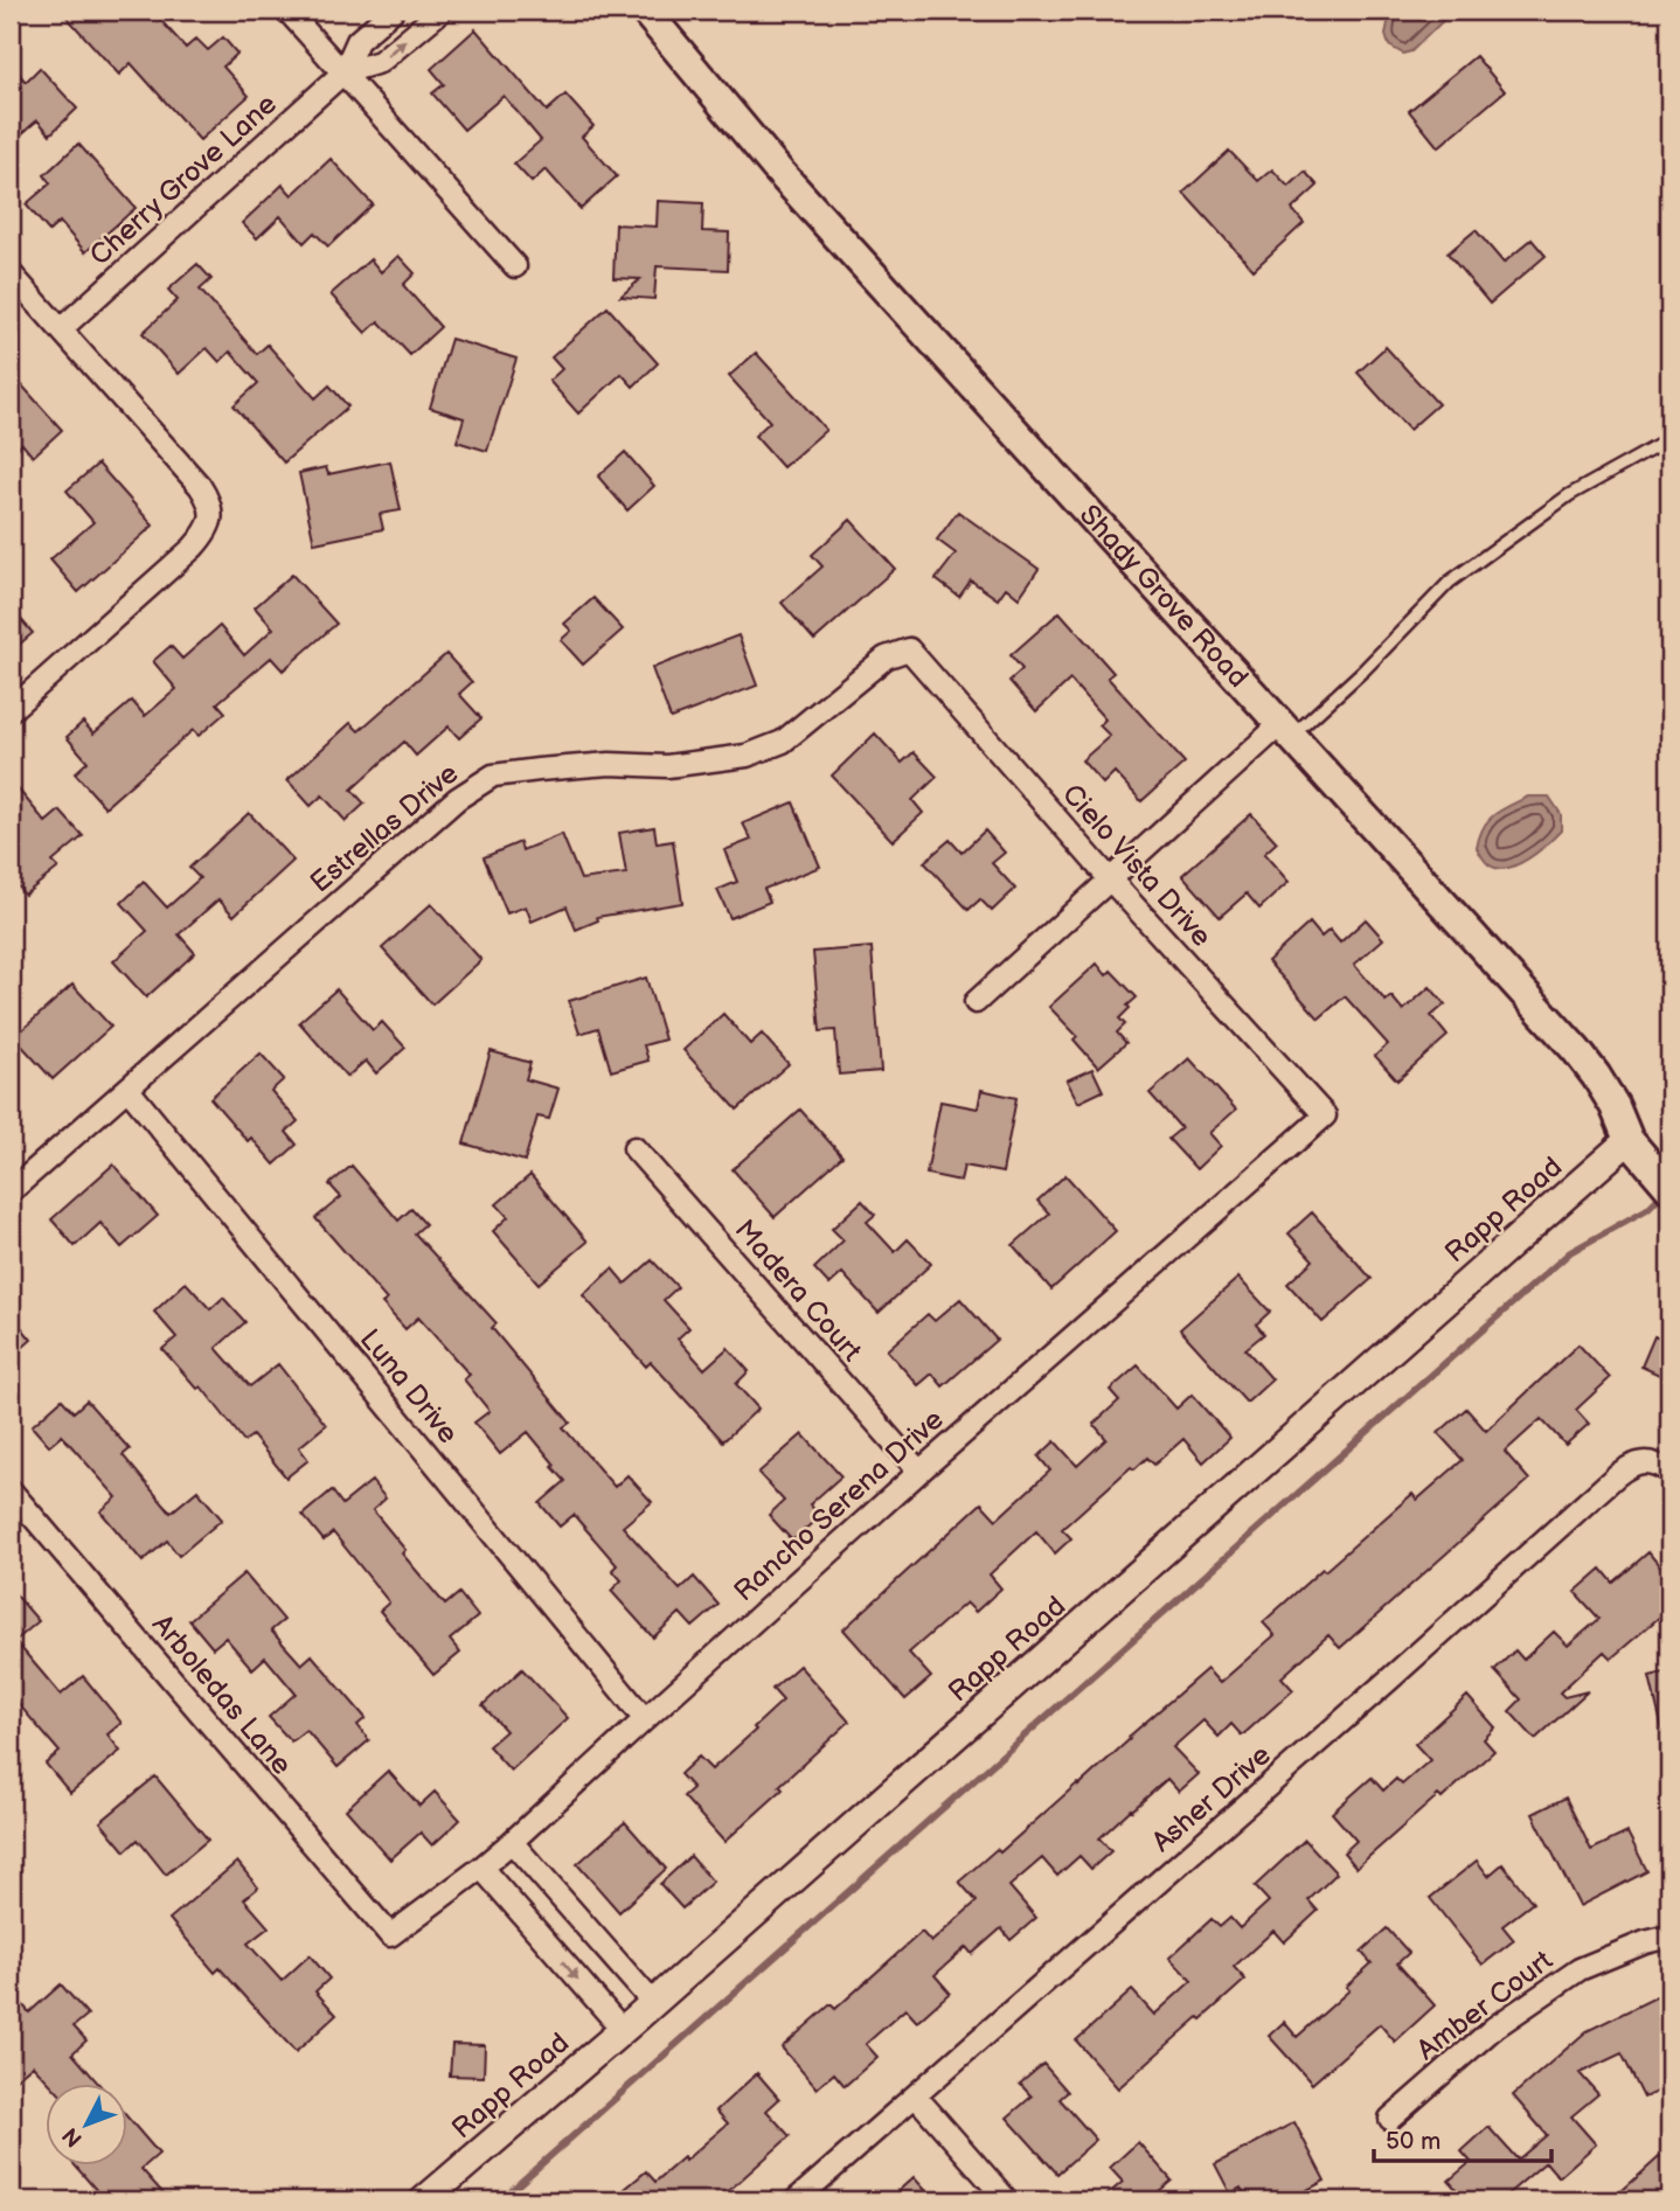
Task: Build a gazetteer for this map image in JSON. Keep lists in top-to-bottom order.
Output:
{
  "streets": {
    "main road": ["Shady Grove Road"],
    "street": [
      "Cherry Grove Lane",
      "Estrellas Drive",
      "Cielo Vista Drive",
      "Rapp Road",
      "Madera Court",
      "Luna Drive",
      "Rancho Serena Drive",
      "Arboledas Lane",
      "Asher Drive",
      "Amber Court"
    ]
  },
  "crossings": [
    ["Shady Grove Road", "Rapp Road"],
    ["Estrellas Drive", "Cielo Vista Drive"],
    ["Estrellas Drive", "Luna Drive"],
    ["Cielo Vista Drive", "Rancho Serena Drive"],
    ["Madera Court", "Rancho Serena Drive"],
    ["Luna Drive", "Rancho Serena Drive"],
    ["Rancho Serena Drive", "Arboledas Lane"]
  ],
  "scale_bar": "50 m",
  "north": "bottom left"
}
